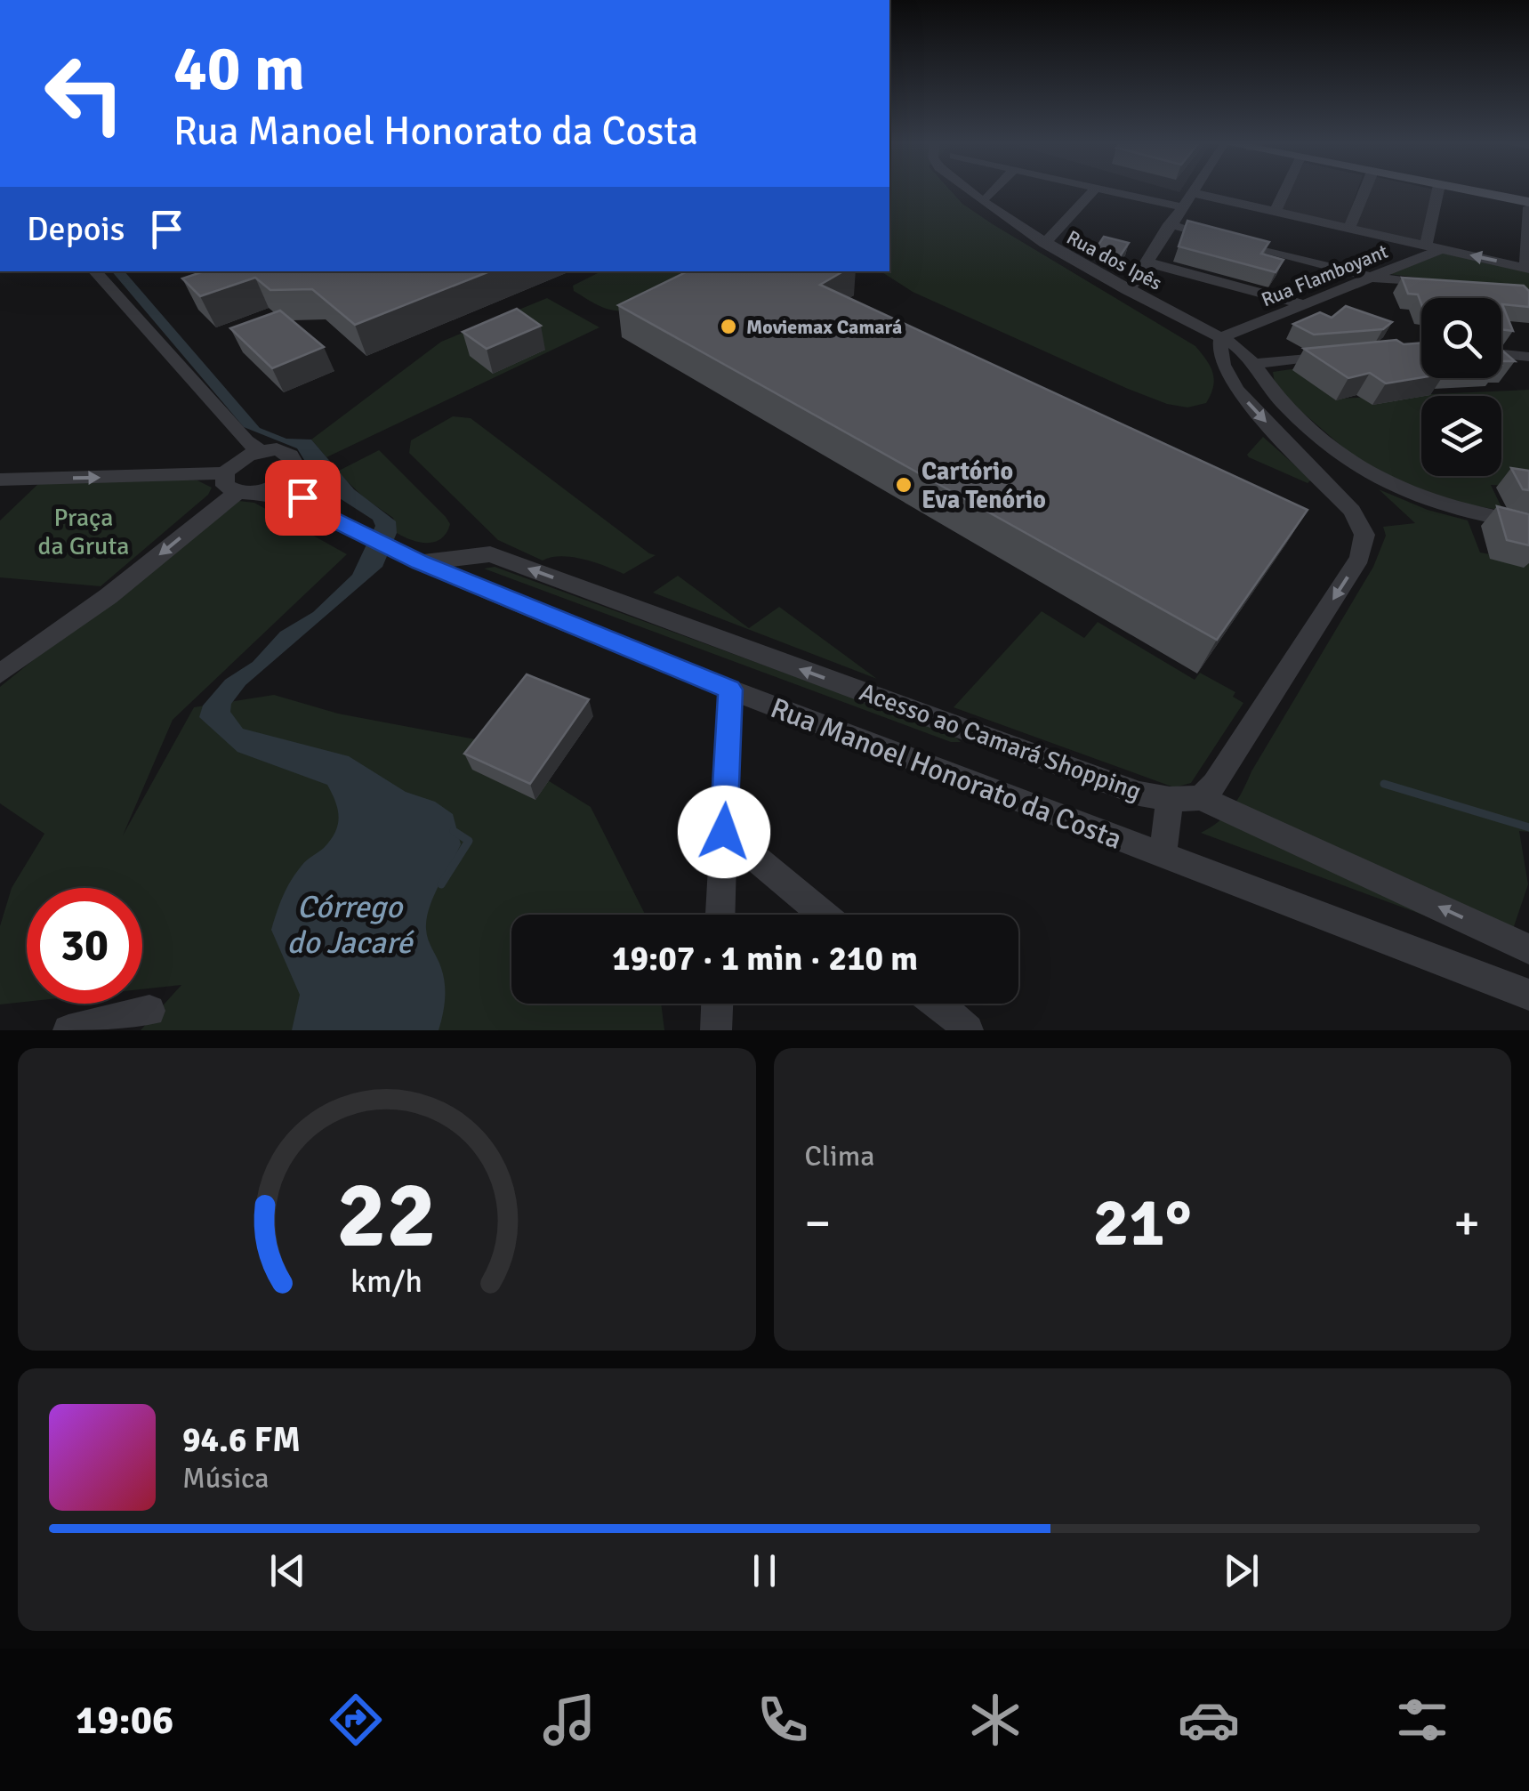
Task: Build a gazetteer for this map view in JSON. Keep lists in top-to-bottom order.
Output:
{
  "streets": {
    "street": [
      "Rua dos Ipês",
      "Rua Flamboyant",
      "Acesso ao Camará Shopping",
      "Rua Manoel Honorato da Costa"
    ]
  },
  "crossings": [
    ["Rua dos Ipês", "Rua Flamboyant"],
    ["Acesso ao Camará Shopping", "Rua Manoel Honorato da Costa"]
  ],
  "one_way": ["Acesso ao Camará Shopping"],
  "water": ["Córrego do Jacaré"],
  "parks": ["Praça da Gruta"],
  "places": ["Moviemax Camará", "Cartório Eva Tenório"],
  "page": {
    "turn": ["40 m", "Rua Manoel Honorato da Costa"],
    "then": "Depois",
    "limit": "30",
    "trip": "19:07 · 1 min · 210 m",
    "tile": "Clima",
    "heat": ["−", "21°", "+"],
    "song": ["94.6 FM", "Música"],
    "tabs": "19:06",
    "gauge": ["22", "km/h"]
  }
}
